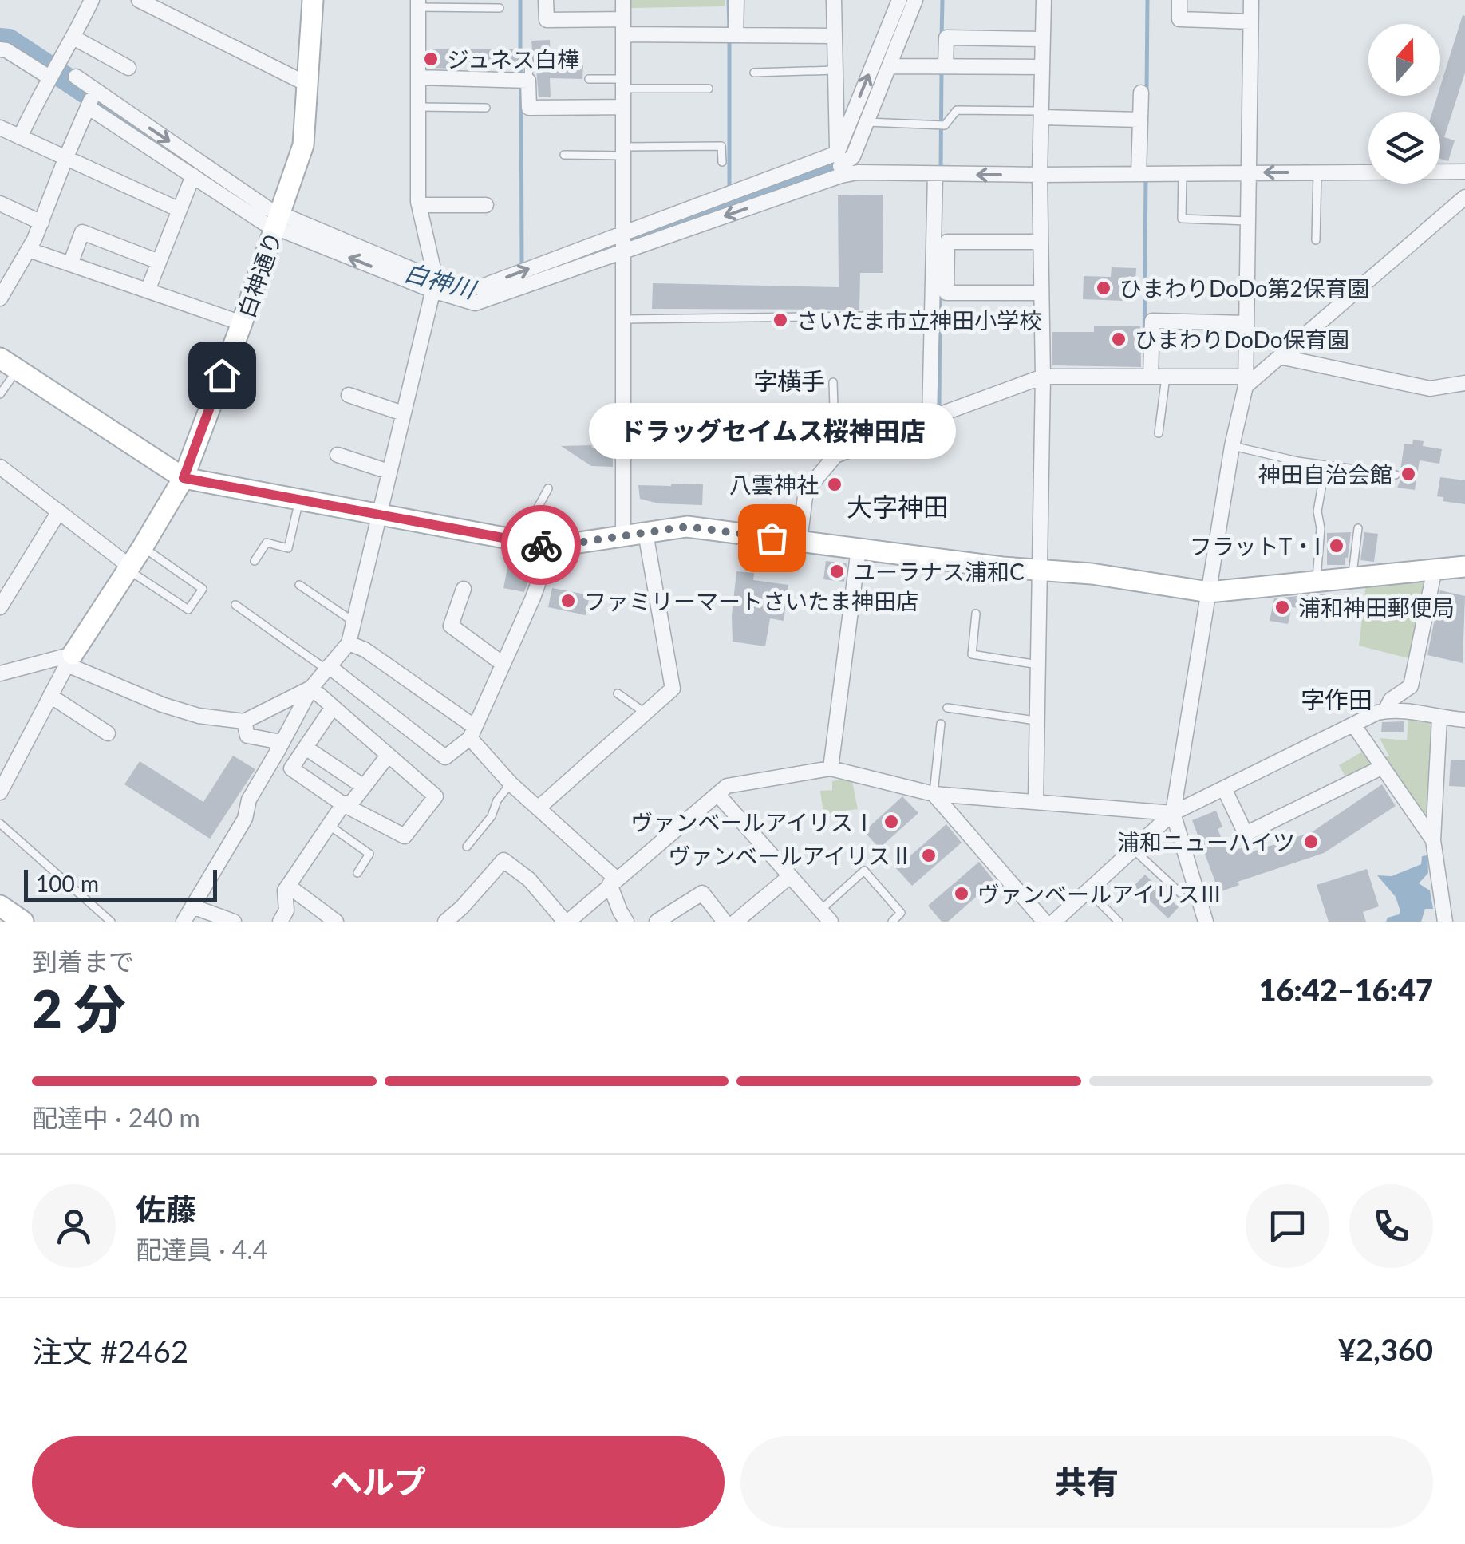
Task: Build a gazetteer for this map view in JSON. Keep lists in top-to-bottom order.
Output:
{
  "streets": {
    "street": ["白神通り"]
  },
  "districts": ["字横手", "大字神田", "字作田"],
  "water": ["白神川"],
  "places": [
    "ジュネス白樺",
    "ひまわりDoDo第2保育園",
    "さいたま市立神田小学校",
    "ひまわりDoDo保育園",
    "神田自治会館",
    "八雲神社",
    "ドラッグセイムス桜神田店",
    "フラットT・I",
    "ユーラナス浦和C",
    "ファミリーマートさいたま神田店",
    "浦和神田郵便局",
    "ヴァンベールアイリスⅠ",
    "浦和ニューハイツ",
    "ヴァンベールアイリスⅡ",
    "ヴァンベールアイリスⅢ"
  ],
  "scale_bar": "100 m",
  "north": "top",
  "page": {
    "bubble": "ドラッグセイムス桜神田店",
    "scale": "100 m",
    "heading": ["2 分", "到着まで", "16:42–16:47"],
    "panel": [
      "佐藤",
      "配達員 · 4.4",
      "注文 #2462",
      "¥2,360"
    ],
    "bar": "配達中 · 240 m",
    "buttons": ["ヘルプ", "共有"]
  }
}
